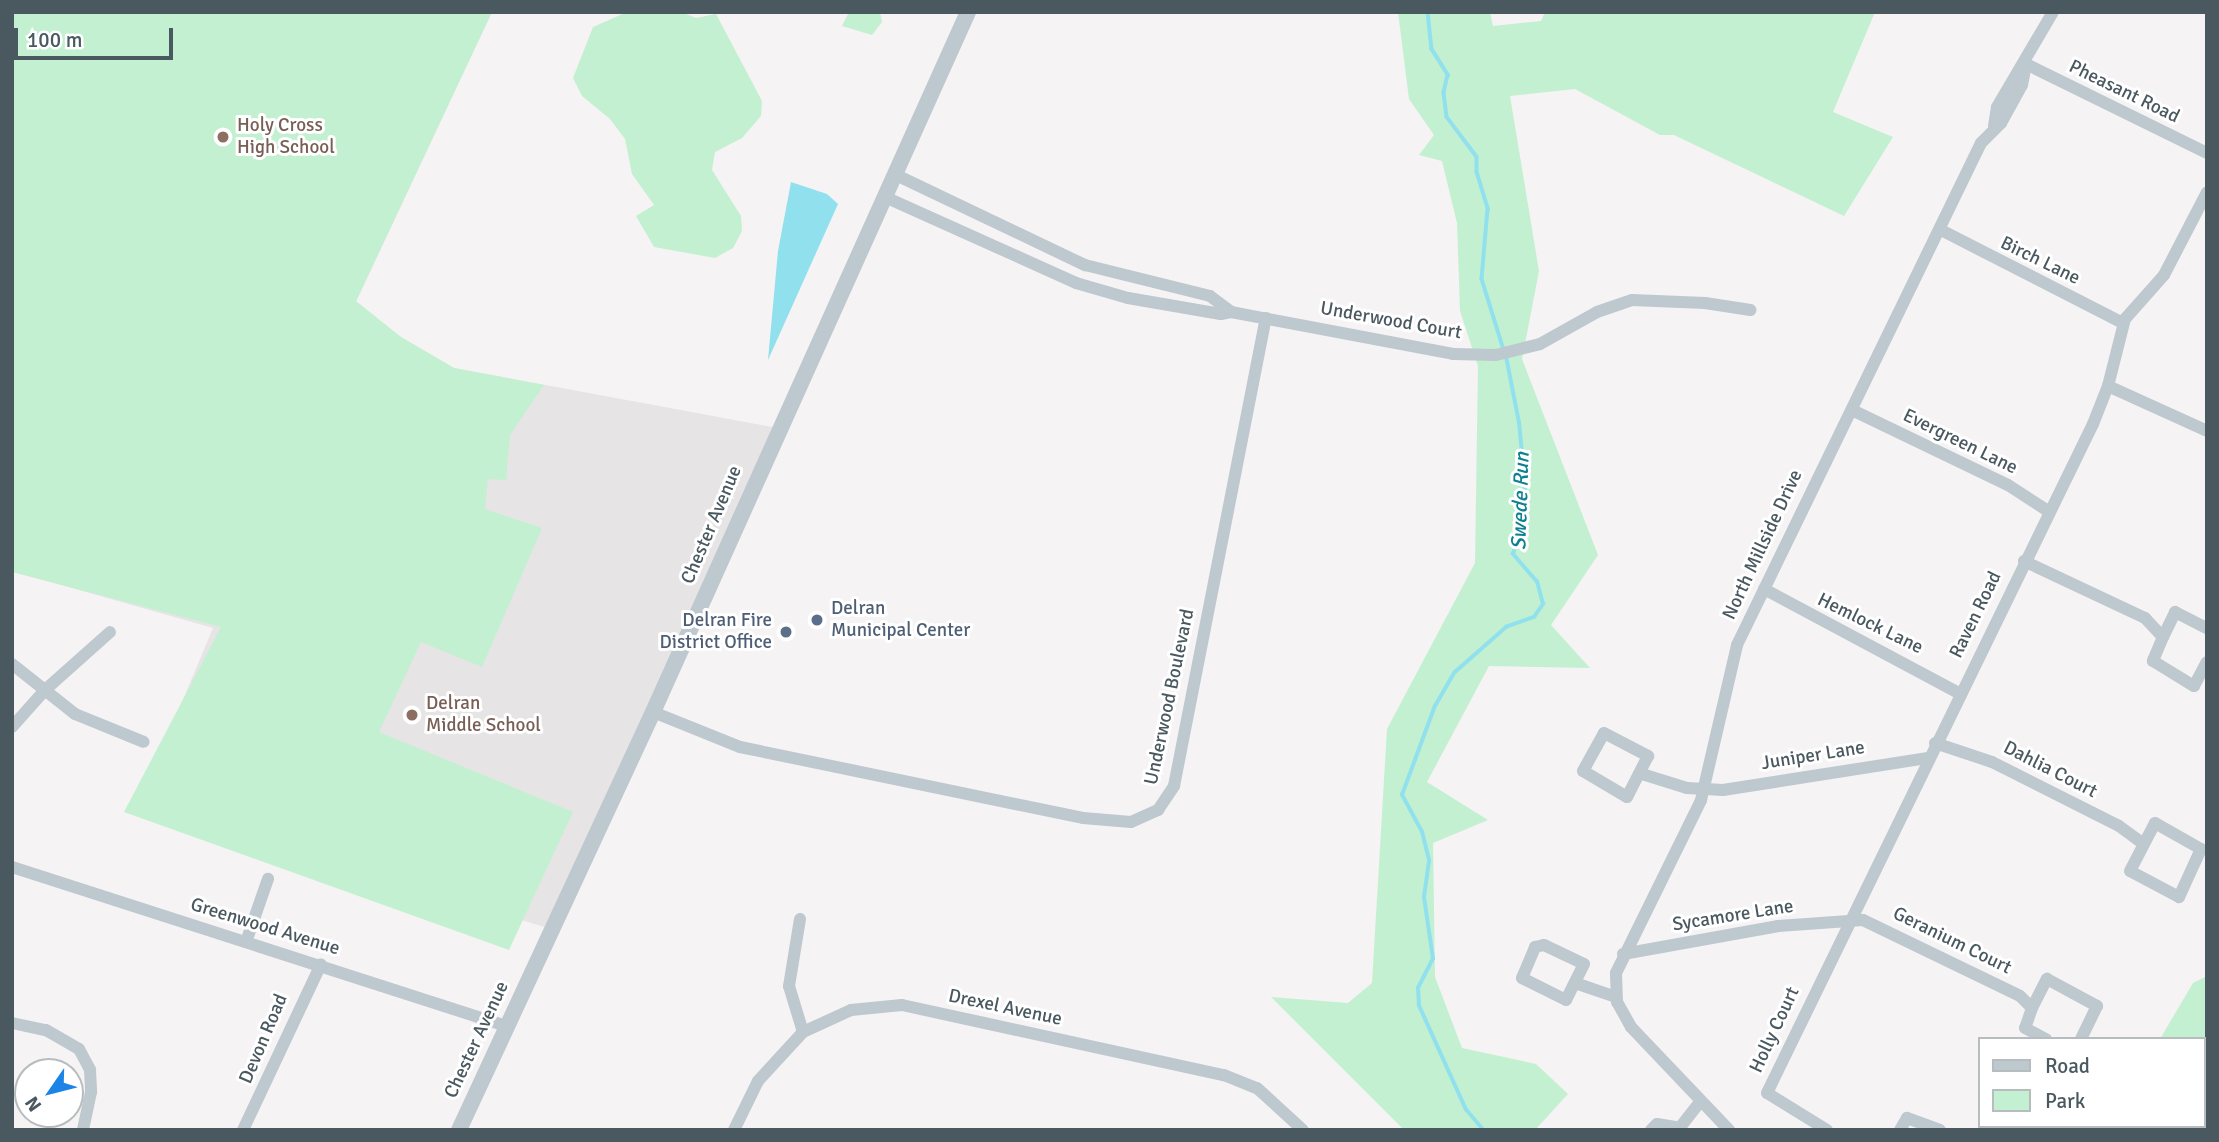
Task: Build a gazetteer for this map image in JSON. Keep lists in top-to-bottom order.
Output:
{
  "streets": {
    "street": [
      "Pheasant Road",
      "Birch Lane",
      "Underwood Court",
      "Evergreen Lane",
      "Chester Avenue",
      "North Millside Drive",
      "Raven Road",
      "Hemlock Lane",
      "Underwood Boulevard",
      "Juniper Lane",
      "Dahlia Court",
      "Sycamore Lane",
      "Greenwood Avenue",
      "Geranium Court",
      "Drexel Avenue",
      "Holly Court",
      "Devon Road"
    ]
  },
  "crossings": [
    ["Pheasant Road", "North Millside Drive"],
    ["Birch Lane", "North Millside Drive"],
    ["Birch Lane", "Raven Road"],
    ["Underwood Court", "Underwood Boulevard"],
    ["Evergreen Lane", "North Millside Drive"],
    ["Evergreen Lane", "Raven Road"],
    ["Chester Avenue", "Underwood Boulevard"],
    ["Chester Avenue", "Greenwood Avenue"],
    ["North Millside Drive", "Hemlock Lane"],
    ["North Millside Drive", "Juniper Lane"],
    ["North Millside Drive", "Sycamore Lane"],
    ["Raven Road", "Hemlock Lane"],
    ["Raven Road", "Juniper Lane"],
    ["Raven Road", "Dahlia Court"],
    ["Raven Road", "Sycamore Lane"],
    ["Raven Road", "Geranium Court"],
    ["Raven Road", "Holly Court"],
    ["Sycamore Lane", "Geranium Court"],
    ["Sycamore Lane", "Holly Court"],
    ["Greenwood Avenue", "Devon Road"],
    ["Geranium Court", "Holly Court"]
  ],
  "water": ["Swede Run"],
  "places": [
    "Holy Cross High School",
    "Delran Municipal Center",
    "Delran Fire District Office",
    "Delran Middle School"
  ],
  "legend": ["Road", "Park"],
  "scale_bar": "100 m",
  "north": "bottom left"
}
